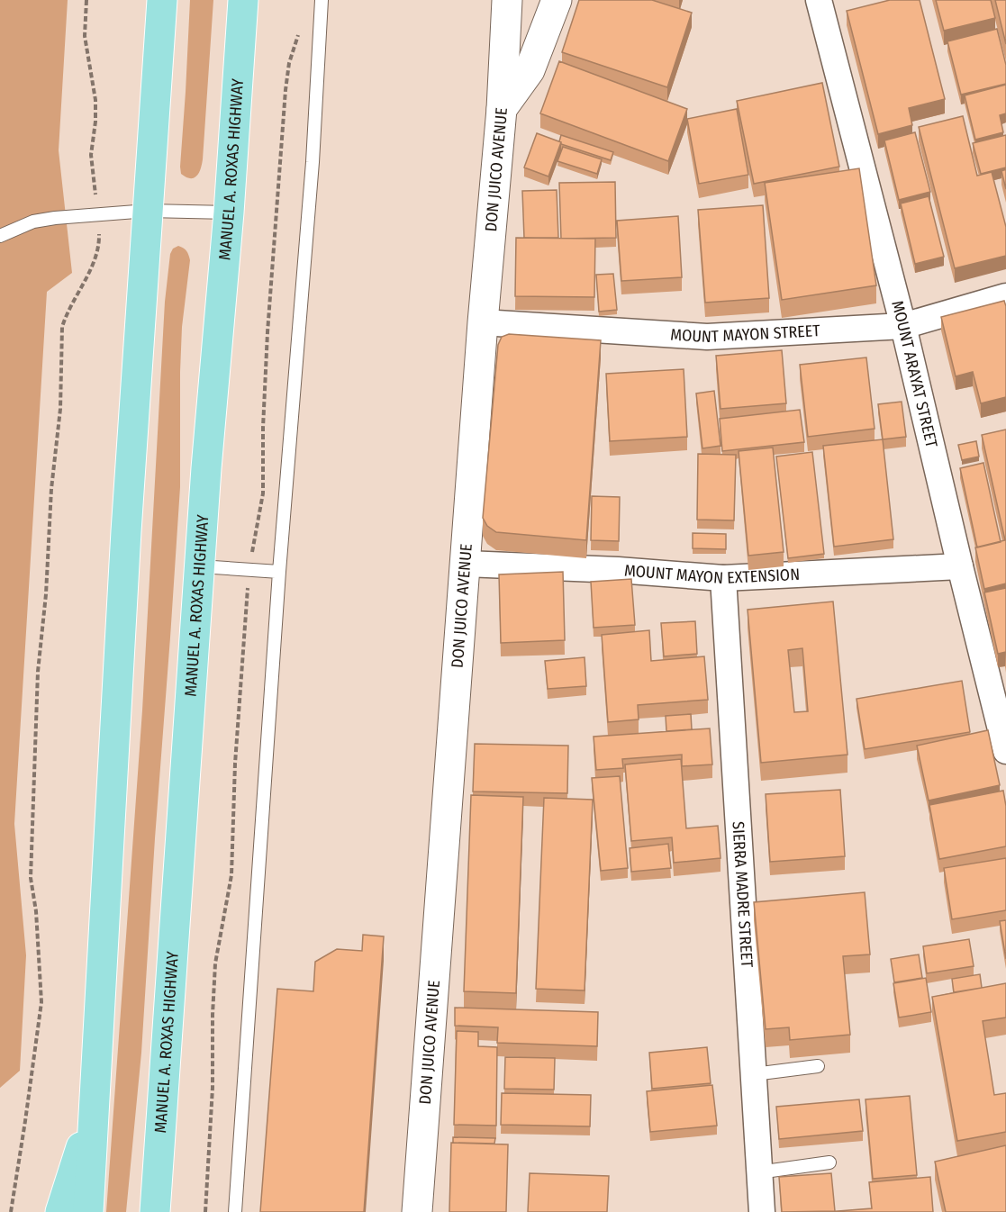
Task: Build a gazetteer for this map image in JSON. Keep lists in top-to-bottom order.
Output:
{
  "streets": {
    "main road": ["MANUEL A. ROXAS HIGHWAY", "DON JUICO AVENUE"],
    "street": [
      "MOUNT MAYON STREET",
      "MOUNT ARAYAT STREET",
      "MOUNT MAYON EXTENSION",
      "SIERRA MADRE STREET"
    ]
  },
  "crossings": [
    ["DON JUICO AVENUE", "MOUNT MAYON STREET"],
    ["DON JUICO AVENUE", "MOUNT MAYON EXTENSION"],
    ["MOUNT MAYON STREET", "MOUNT ARAYAT STREET"],
    ["MOUNT ARAYAT STREET", "MOUNT MAYON EXTENSION"],
    ["MOUNT MAYON EXTENSION", "SIERRA MADRE STREET"]
  ]
}
